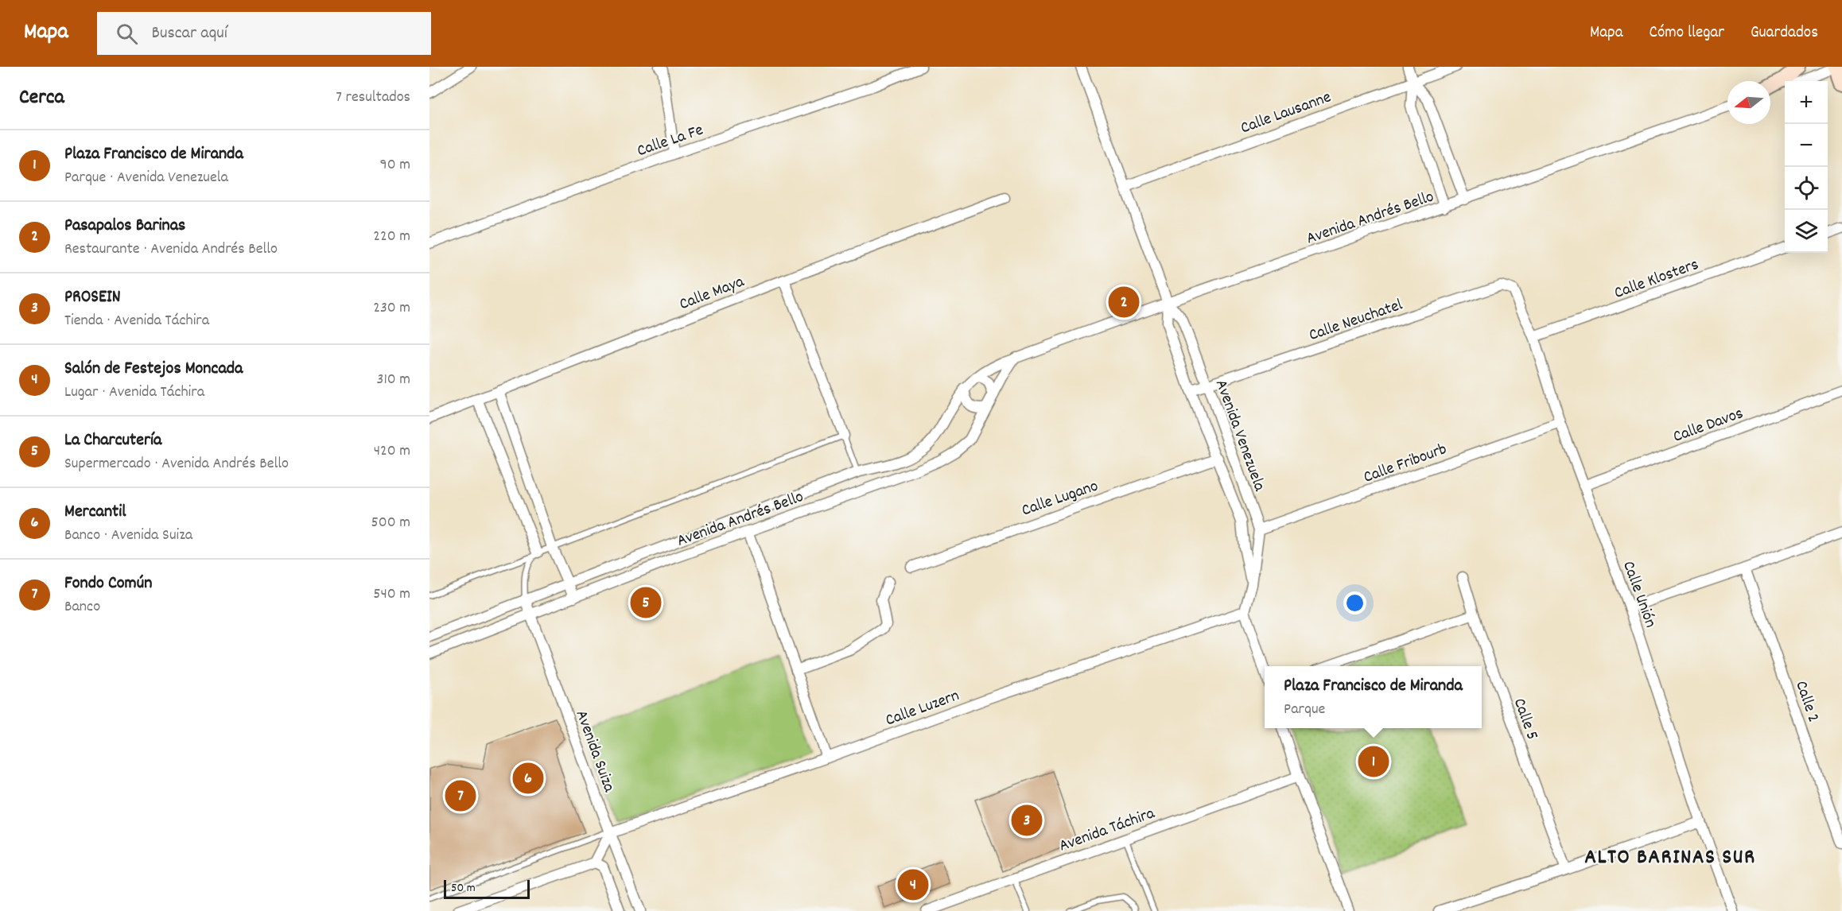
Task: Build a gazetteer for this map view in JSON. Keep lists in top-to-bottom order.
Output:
{
  "streets": {
    "street": [
      "Calle Lausanne",
      "Calle La Fe",
      "Avenida Andrés Bello",
      "Calle Klosters",
      "Calle Maya",
      "Calle Neuchatel",
      "Calle Davos",
      "Avenida Venezuela",
      "Calle Fribourb",
      "Calle Lugano",
      "Calle Unión",
      "Calle 2",
      "Calle Luzern",
      "Calle 5",
      "Avenida Suiza",
      "Avenida Táchira"
    ]
  },
  "crossings": [
    ["Calle Lausanne", "Avenida Venezuela"],
    ["Avenida Andrés Bello", "Avenida Venezuela"],
    ["Avenida Andrés Bello", "Avenida Suiza"],
    ["Calle Klosters", "Calle Unión"],
    ["Calle Neuchatel", "Avenida Venezuela"],
    ["Calle Neuchatel", "Calle Unión"],
    ["Calle Davos", "Calle Unión"],
    ["Avenida Venezuela", "Calle Fribourb"],
    ["Avenida Venezuela", "Calle Lugano"],
    ["Avenida Venezuela", "Calle Luzern"],
    ["Calle Fribourb", "Calle Unión"],
    ["Calle Luzern", "Avenida Suiza"]
  ],
  "districts": ["ALTO BARINAS SUR"],
  "scale_bar": "50 m",
  "north": "left",
  "page": {
    "header": "Mapa",
    "search": "Buscar aquí",
    "nav": ["Mapa", "Cómo llegar", "Guardados"],
    "heading": ["Cerca", "7 resultados"],
    "map_buttons": ["+", "−"],
    "list": [
      {
        "mark": "1",
        "name": "Plaza Francisco de Miranda",
        "note": "Parque · Avenida Venezuela",
        "value": "90 m"
      },
      {
        "mark": "2",
        "name": "Pasapalos Barinas",
        "note": "Restaurante · Avenida Andrés Bello",
        "value": "220 m"
      },
      {
        "mark": "3",
        "name": "PROSEIN",
        "note": "Tienda · Avenida Táchira",
        "value": "230 m"
      },
      {
        "mark": "4",
        "name": "Salón de Festejos Moncada",
        "note": "Lugar · Avenida Táchira",
        "value": "310 m"
      },
      {
        "mark": "5",
        "name": "La Charcutería",
        "note": "Supermercado · Avenida Andrés Bello",
        "value": "420 m"
      },
      {
        "mark": "6",
        "name": "Mercantil",
        "note": "Banco · Avenida Suiza",
        "value": "500 m"
      },
      {
        "mark": "7",
        "name": "Fondo Común",
        "note": "Banco",
        "value": "540 m"
      }
    ],
    "pins": [
      "2",
      "5",
      "1",
      "6",
      "7",
      "3",
      "4"
    ],
    "popup": ["Plaza Francisco de Miranda", "Parque"],
    "scale": "50 m"
  }
}
